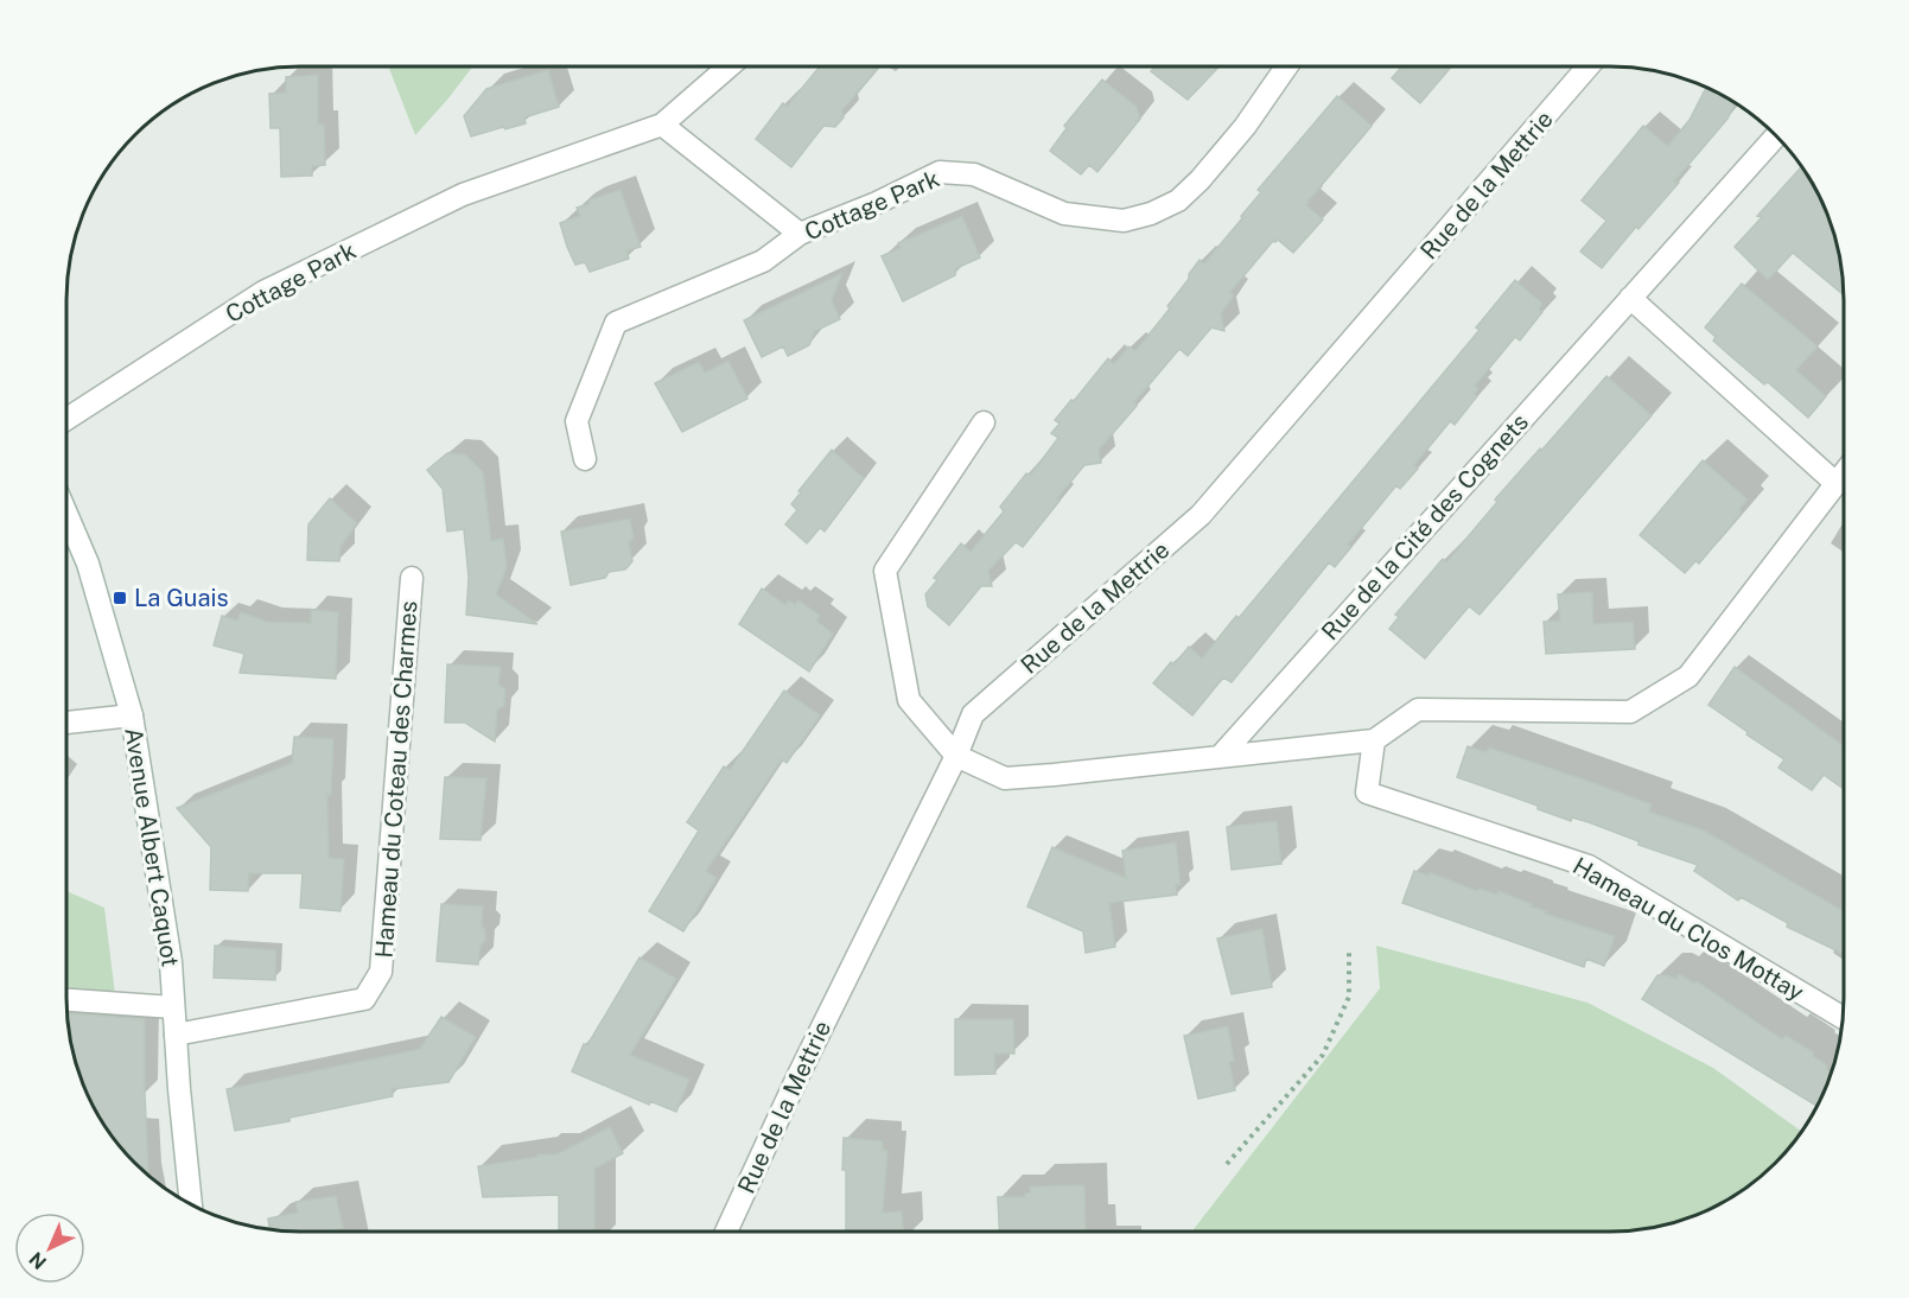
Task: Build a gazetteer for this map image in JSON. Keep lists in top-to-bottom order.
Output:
{
  "streets": {
    "street": [
      "Rue de la Mettrie",
      "Cottage Park",
      "Rue de la Cité des Cognets",
      "Hameau du Coteau des Charmes",
      "Avenue Albert Caquot",
      "Hameau du Clos Mottay"
    ]
  },
  "crossings": [
    ["Hameau du Coteau des Charmes", "Avenue Albert Caquot"]
  ],
  "places": {
    "transit": ["La Guais"]
  },
  "north": "bottom left"
}
